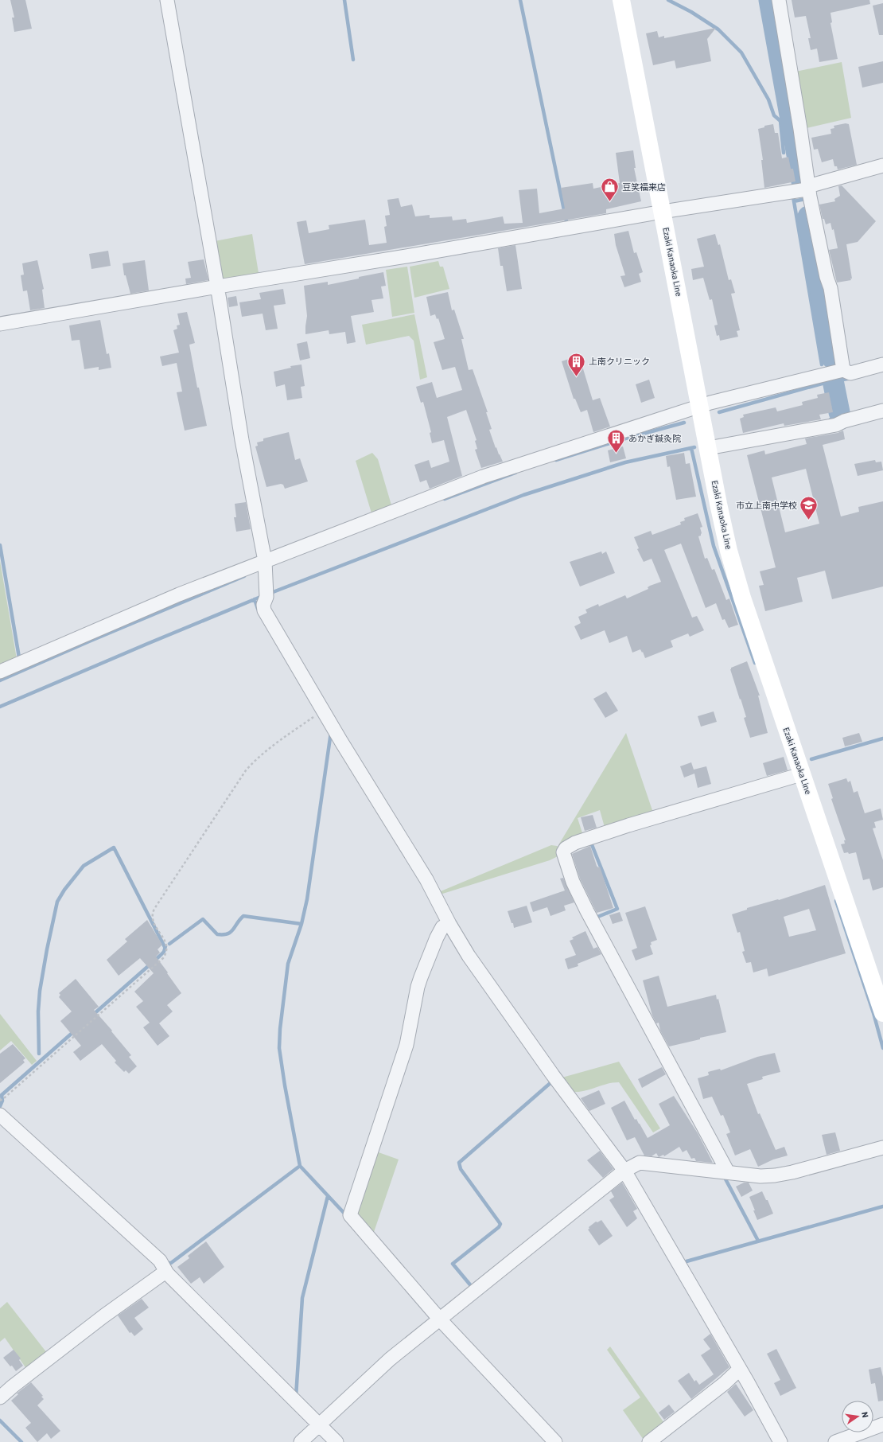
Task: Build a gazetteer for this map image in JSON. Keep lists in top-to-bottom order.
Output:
{
  "streets": {
    "main road": ["Ezaki Kanaoka Line"]
  },
  "places": {
    "shop": ["豆笑福来店"],
    "building": ["上南クリニック", "あかぎ鍼灸院"],
    "school or university": ["市立上南中学校"]
  },
  "north": "right"
}
